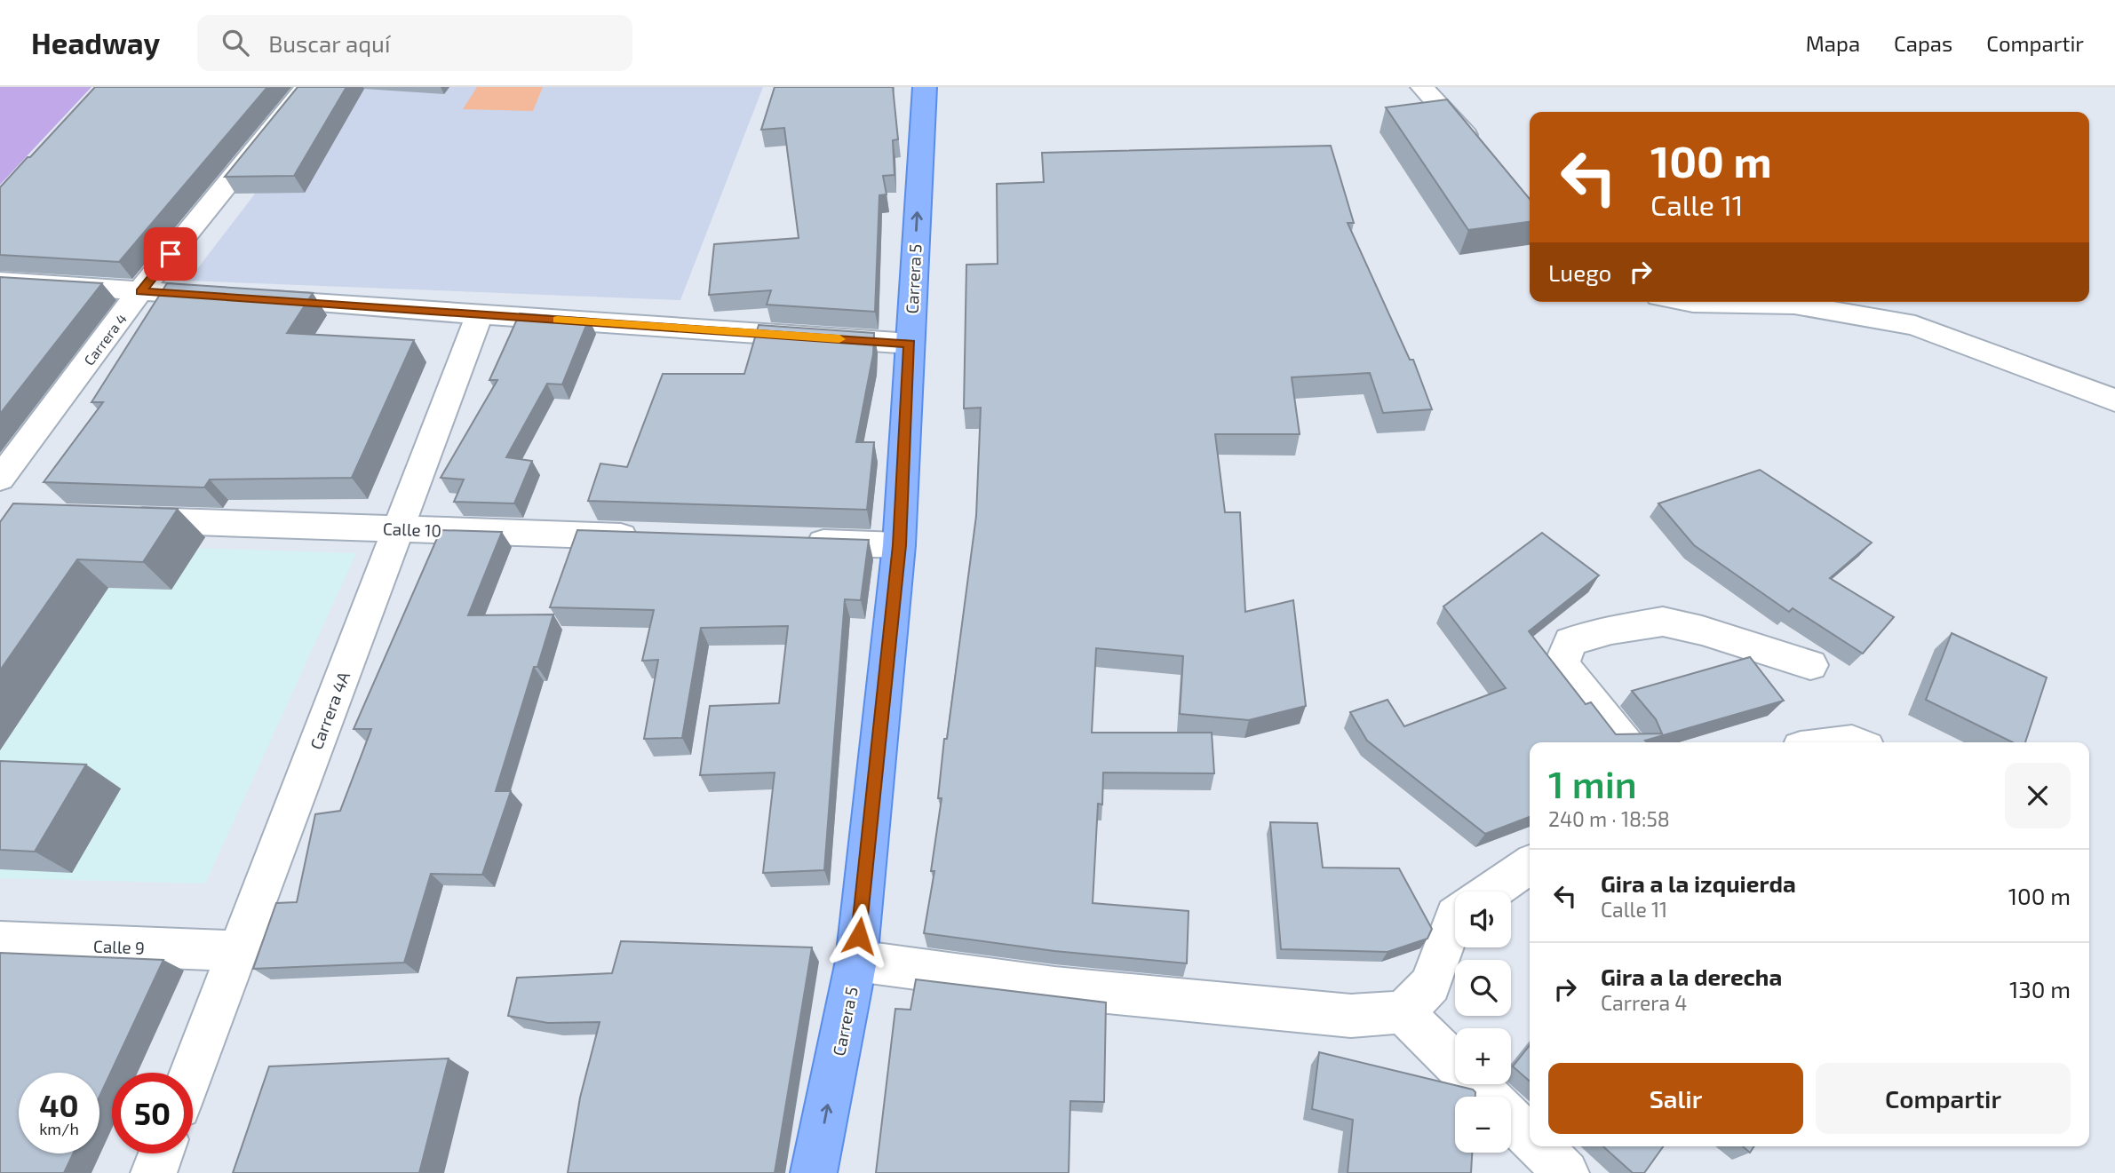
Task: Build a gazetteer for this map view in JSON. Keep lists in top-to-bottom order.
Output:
{
  "streets": {
    "main road": ["Carrera 5"],
    "street": [
      "Carrera 4",
      "Calle 10",
      "Carrera 4A",
      "Calle 9"
    ]
  },
  "crossings": [
    ["Calle 10", "Carrera 4A"],
    ["Carrera 4A", "Calle 9"]
  ],
  "one_way": ["Carrera 5"],
  "page": {
    "header": "Headway",
    "search": "Buscar aquí",
    "nav": ["Mapa", "Capas", "Compartir"],
    "turn": ["100 m", "Calle 11"],
    "then": "Luego",
    "heading": ["1 min", "240 m · 18:58"],
    "list": [
      {
        "name": "Gira a la izquierda",
        "note": "Calle 11",
        "value": "100 m"
      },
      {
        "name": "Gira a la derecha",
        "note": "Carrera 4",
        "value": "130 m"
      }
    ],
    "map_buttons": ["+", "−"],
    "buttons": ["Salir", "Compartir"],
    "speed": "40 km/h",
    "limit": "50"
  }
}
